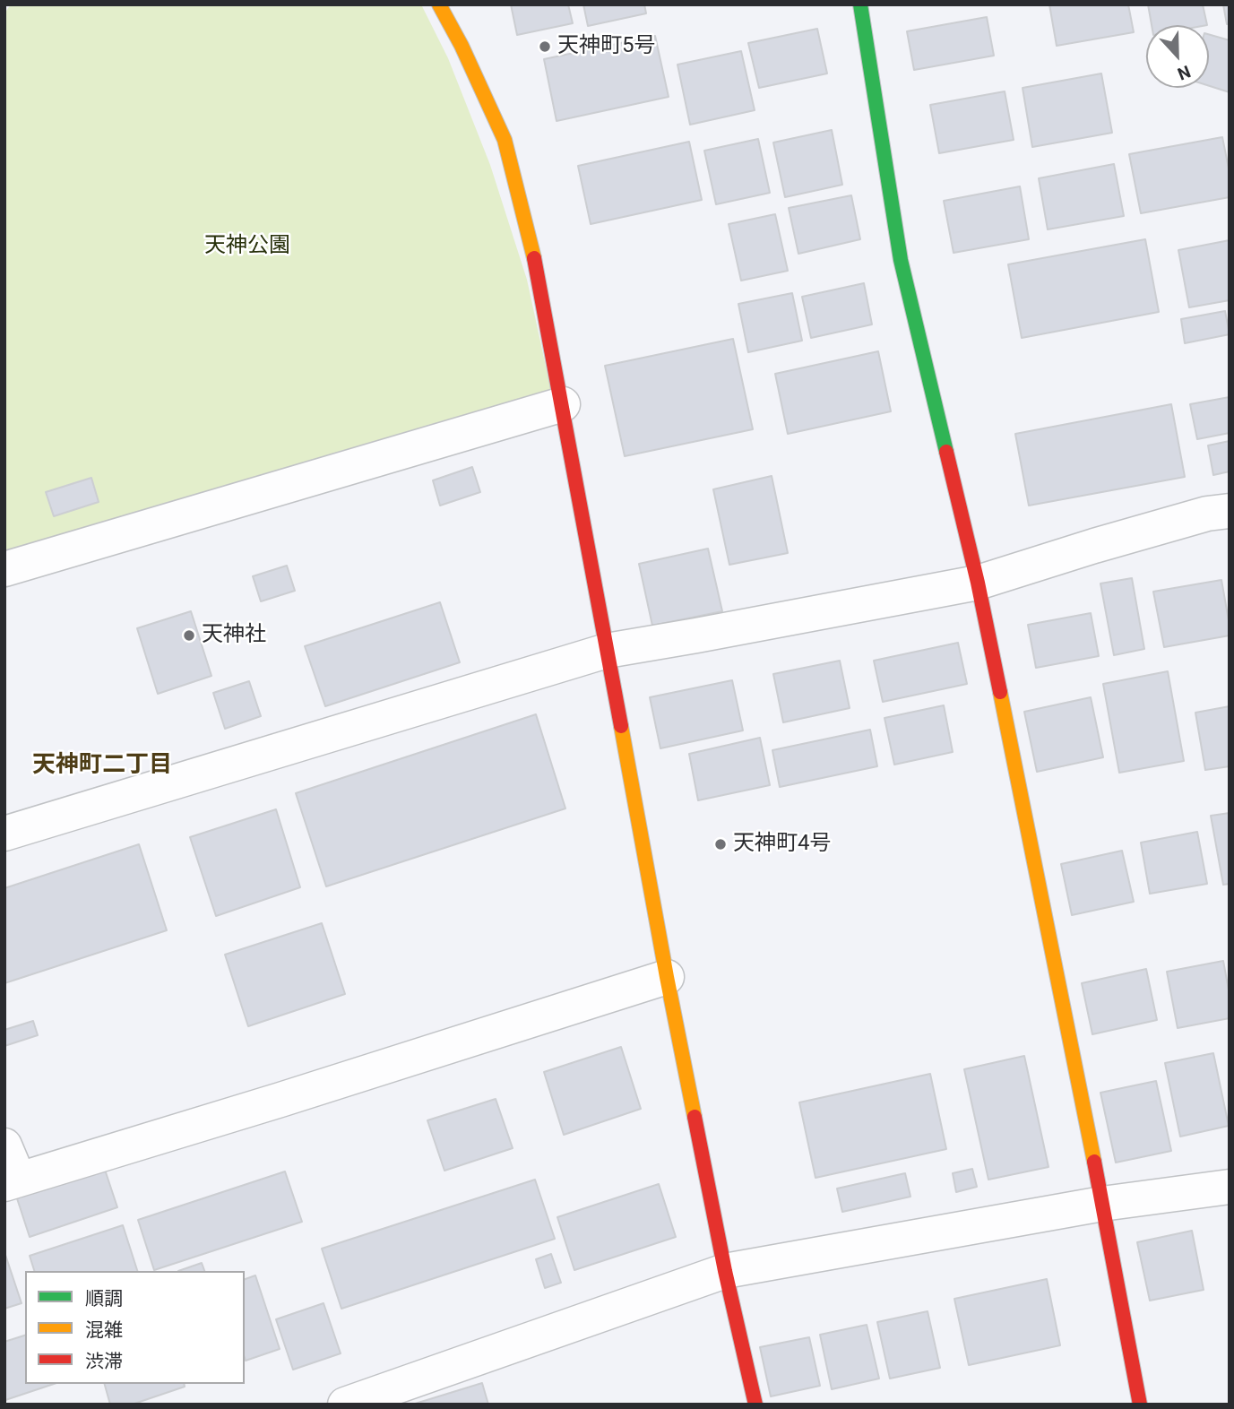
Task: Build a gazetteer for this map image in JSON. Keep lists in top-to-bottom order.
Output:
{
  "districts": ["天神町二丁目"],
  "parks": ["天神公園"],
  "places": ["天神町5号", "天神社", "天神町4号"],
  "legend": ["順調", "混雑", "渋滞"],
  "north": "bottom"
}
